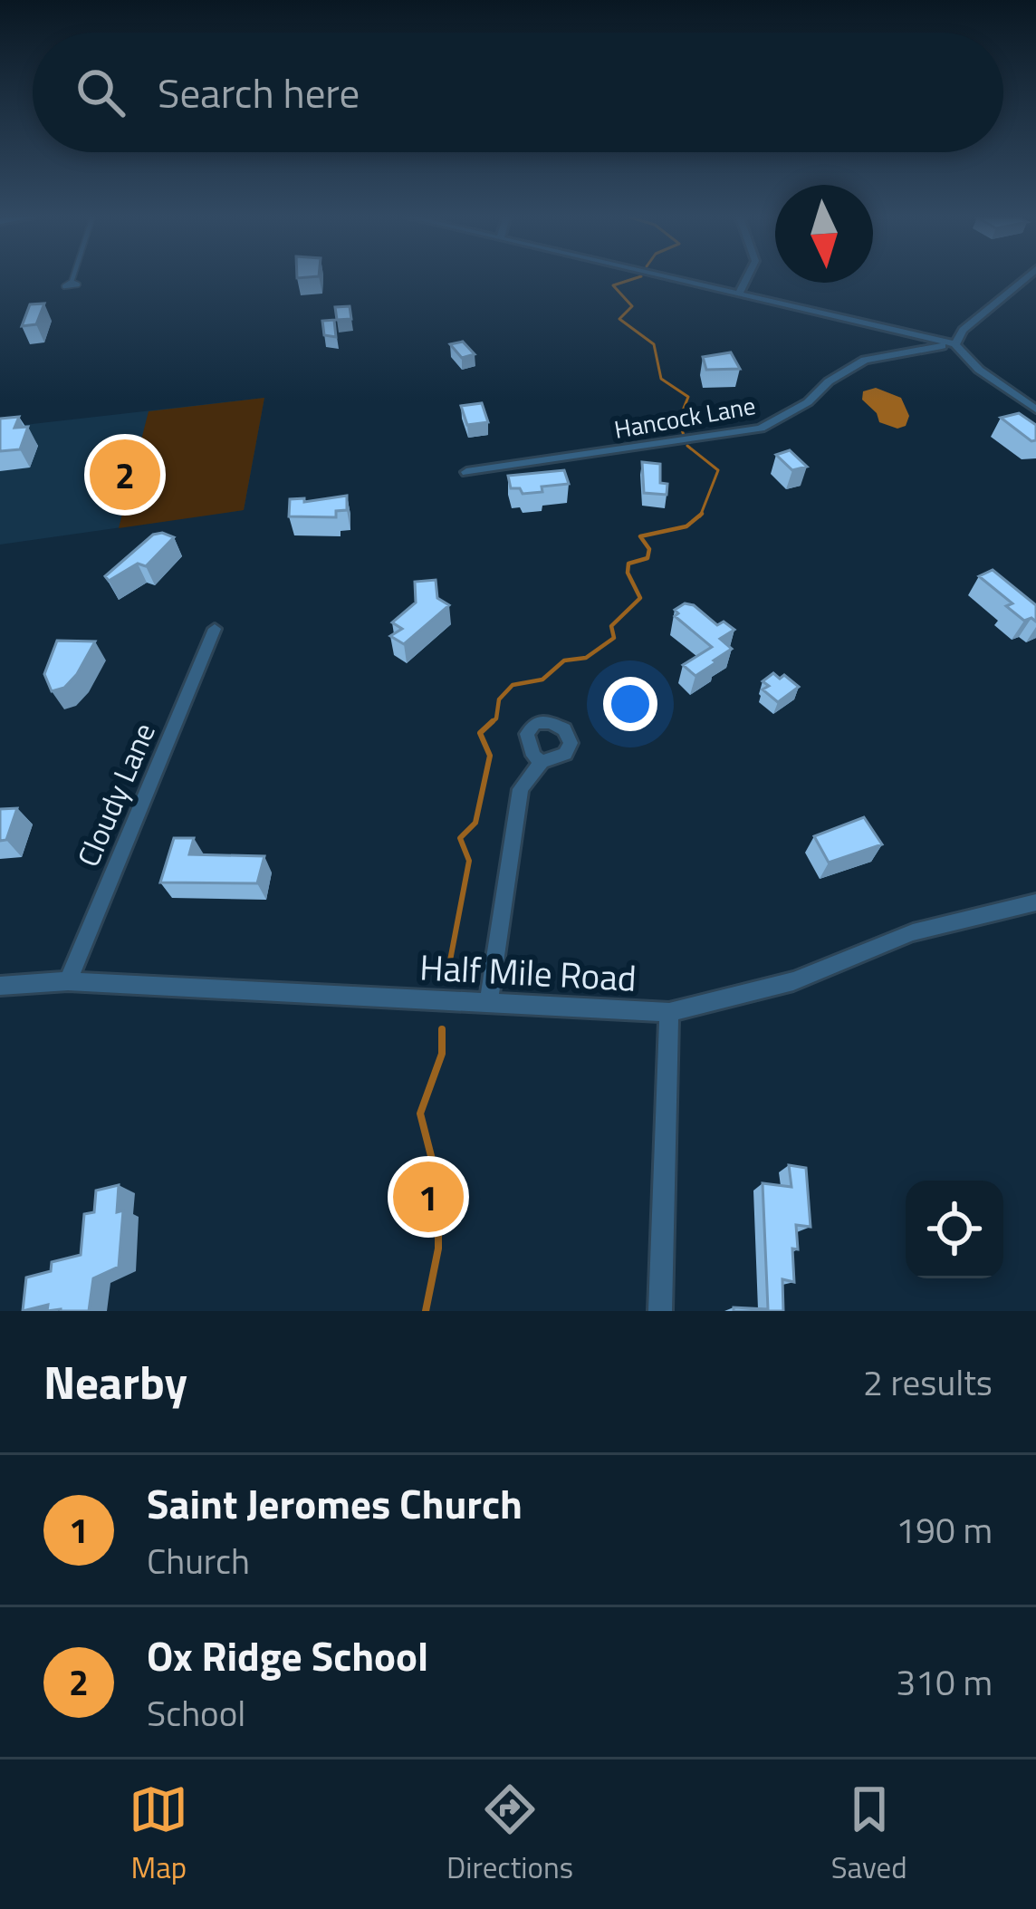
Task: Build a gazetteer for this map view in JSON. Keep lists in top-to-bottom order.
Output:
{
  "streets": {
    "street": ["Hancock Lane", "Cloudy Lane", "Half Mile Road"]
  },
  "crossings": [
    ["Cloudy Lane", "Half Mile Road"]
  ],
  "north": "bottom",
  "page": {
    "search": "Search here",
    "pins": ["2", "1"],
    "heading": ["Nearby", "2 results"],
    "list": [
      {
        "mark": "1",
        "name": "Saint Jeromes Church",
        "note": "Church",
        "value": "190 m"
      },
      {
        "mark": "2",
        "name": "Ox Ridge School",
        "note": "School",
        "value": "310 m"
      }
    ],
    "nav": ["Map", "Directions", "Saved"]
  }
}
